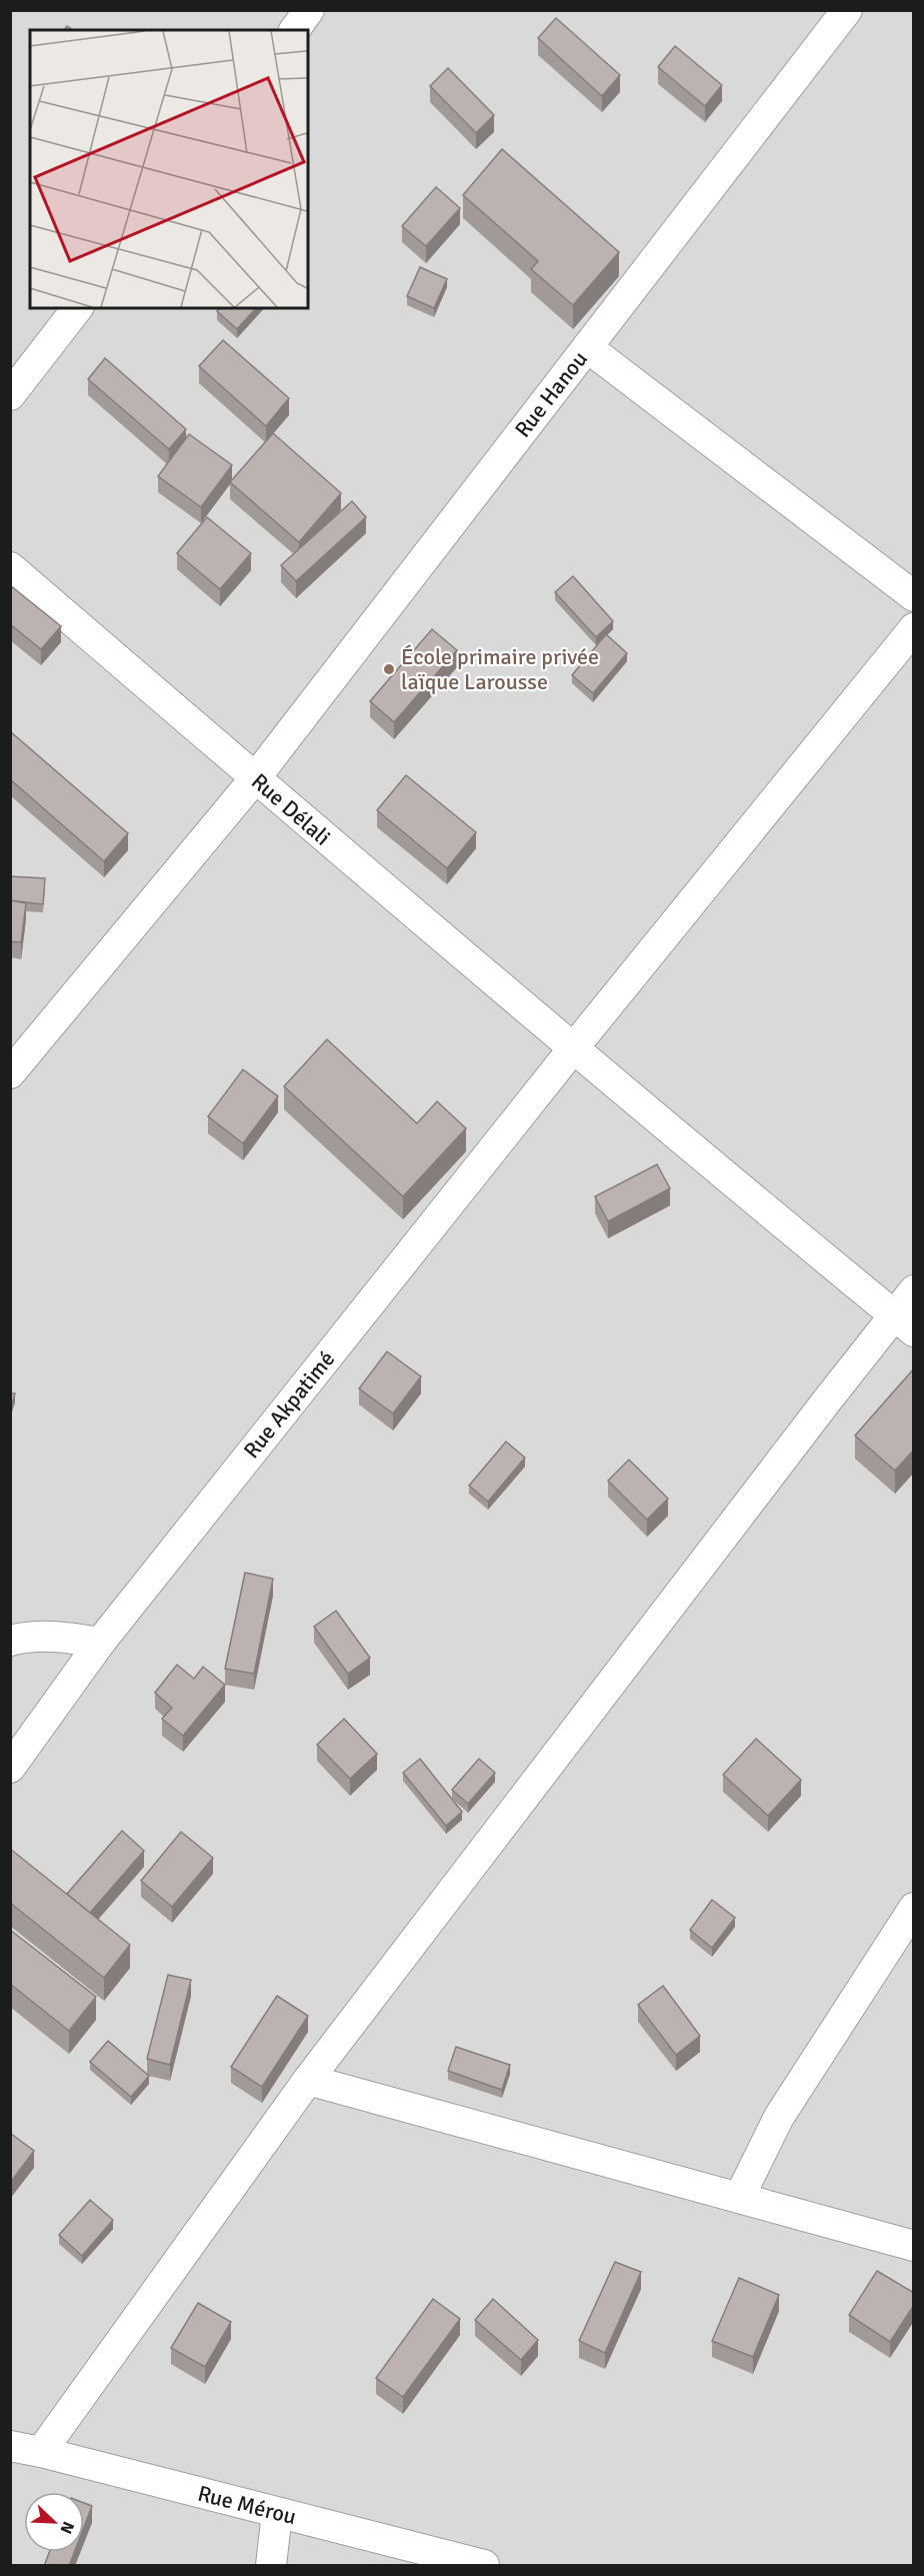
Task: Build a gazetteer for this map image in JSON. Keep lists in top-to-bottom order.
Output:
{
  "streets": {
    "street": [
      "Rue Hanou",
      "Rue Délali",
      "Rue Akpatimé",
      "Rue Mérou"
    ]
  },
  "crossings": [
    ["Rue Hanou", "Rue Délali"],
    ["Rue Délali", "Rue Akpatimé"]
  ],
  "places": ["École primaire privée laïque Larousse"],
  "north": "bottom right"
}
